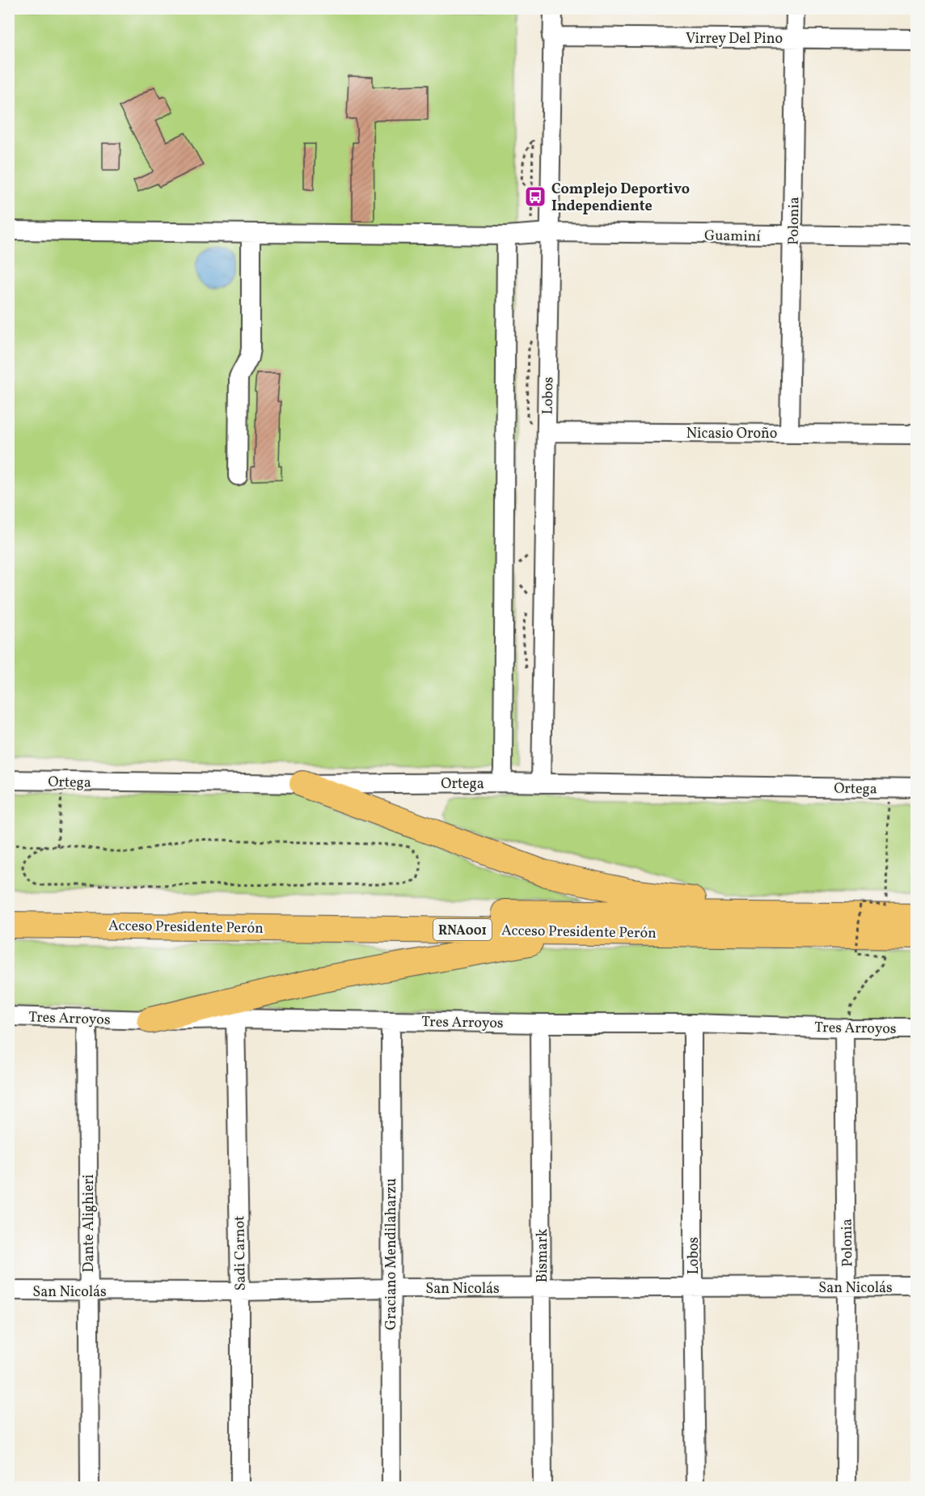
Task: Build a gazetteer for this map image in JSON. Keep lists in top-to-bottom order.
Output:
{
  "streets": {
    "highway": ["Acceso Presidente Perón", "RNA001"],
    "street": [
      "Virrey Del Pino",
      "Polonia",
      "Guaminí",
      "Lobos",
      "Nicasio Oroño",
      "Ortega",
      "Tres Arroyos",
      "Dante Alighieri",
      "Sadi Carnot",
      "Graciano Mendilaharzu",
      "Bismark",
      "San Nicolás"
    ]
  },
  "crossings": [
    ["Virrey Del Pino", "Polonia"],
    ["Virrey Del Pino", "Lobos"],
    ["Polonia", "Guaminí"],
    ["Polonia", "Nicasio Oroño"],
    ["Polonia", "Tres Arroyos"],
    ["Polonia", "San Nicolás"],
    ["Guaminí", "Lobos"],
    ["Lobos", "Nicasio Oroño"],
    ["Lobos", "Ortega"],
    ["Lobos", "Tres Arroyos"],
    ["Lobos", "San Nicolás"],
    ["Tres Arroyos", "Dante Alighieri"],
    ["Tres Arroyos", "Sadi Carnot"],
    ["Tres Arroyos", "Graciano Mendilaharzu"],
    ["Tres Arroyos", "Bismark"],
    ["Dante Alighieri", "San Nicolás"],
    ["Sadi Carnot", "San Nicolás"],
    ["Graciano Mendilaharzu", "San Nicolás"],
    ["Bismark", "San Nicolás"]
  ],
  "places": {
    "bus stop": ["Complejo Deportivo Independiente"]
  }
}
